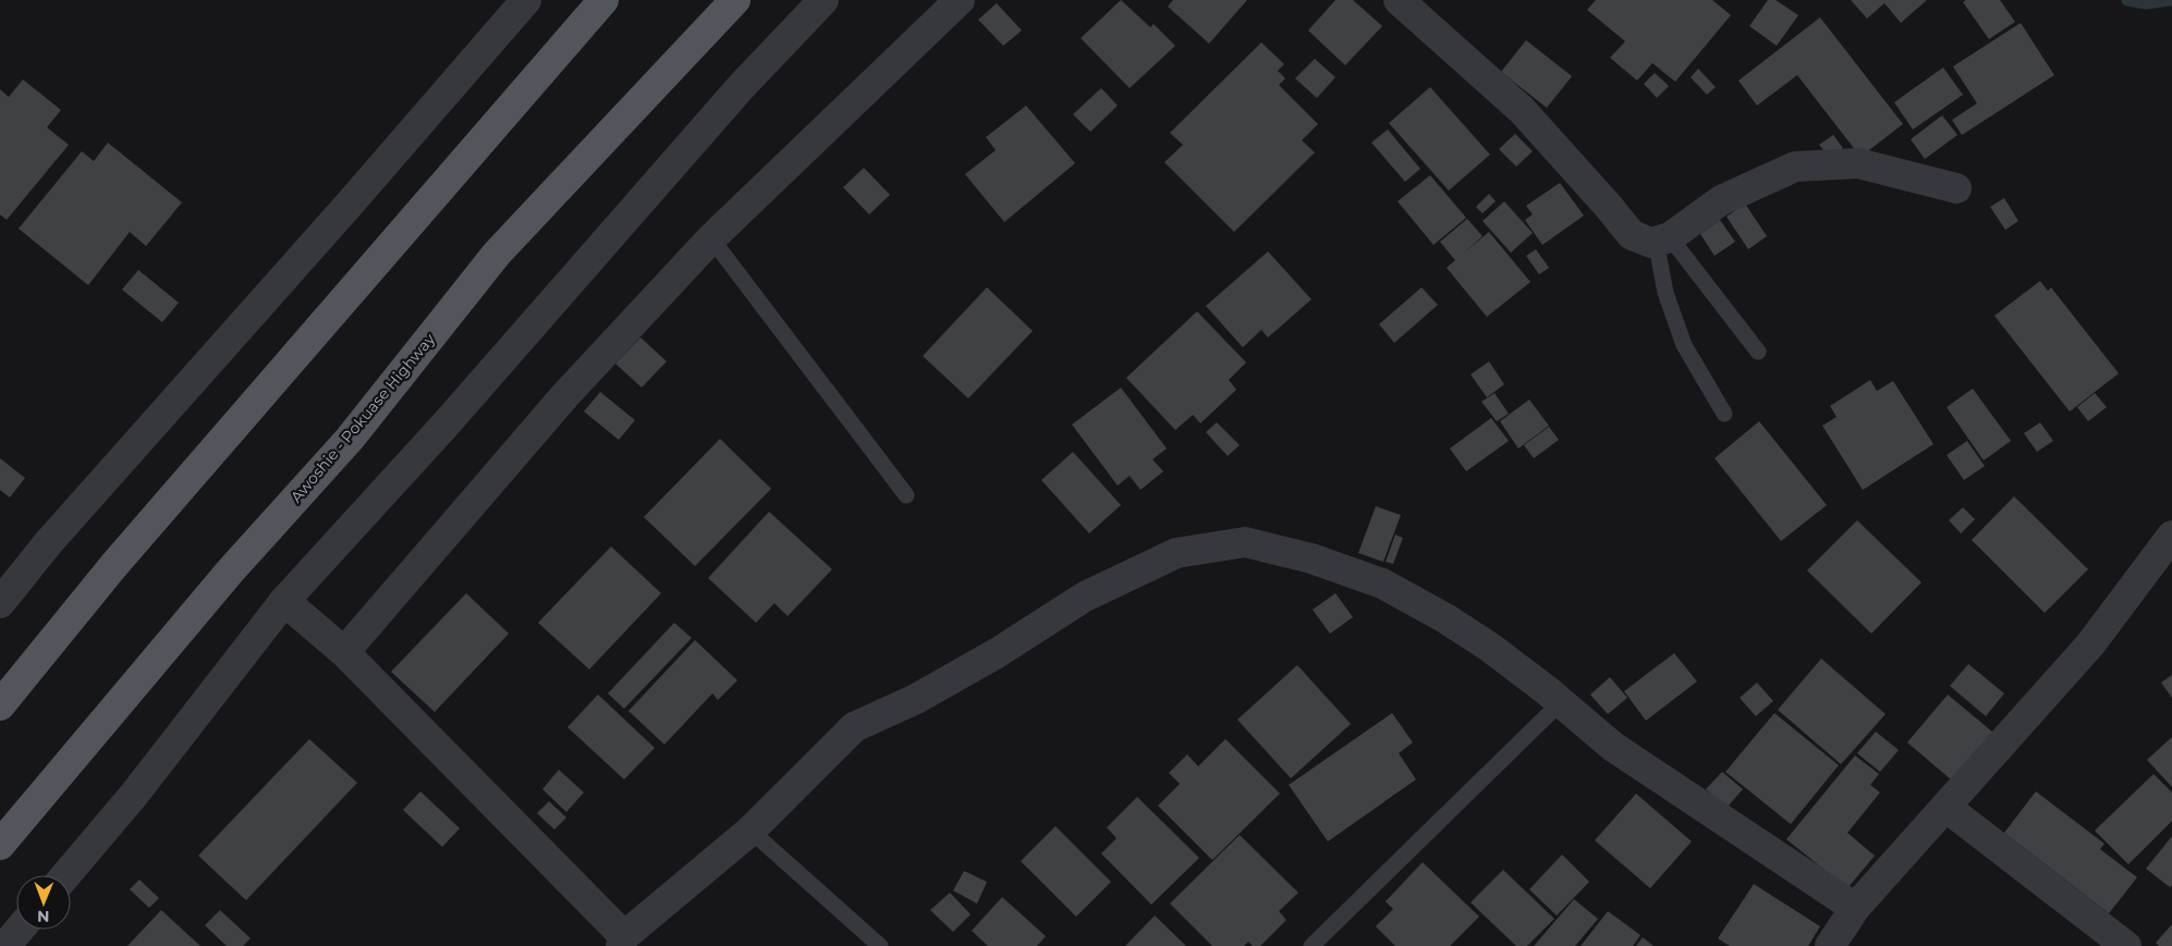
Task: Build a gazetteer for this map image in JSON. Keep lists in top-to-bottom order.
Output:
{
  "streets": {
    "main road": ["Awoshie - Pokuase Highway"]
  },
  "north": "bottom"
}
